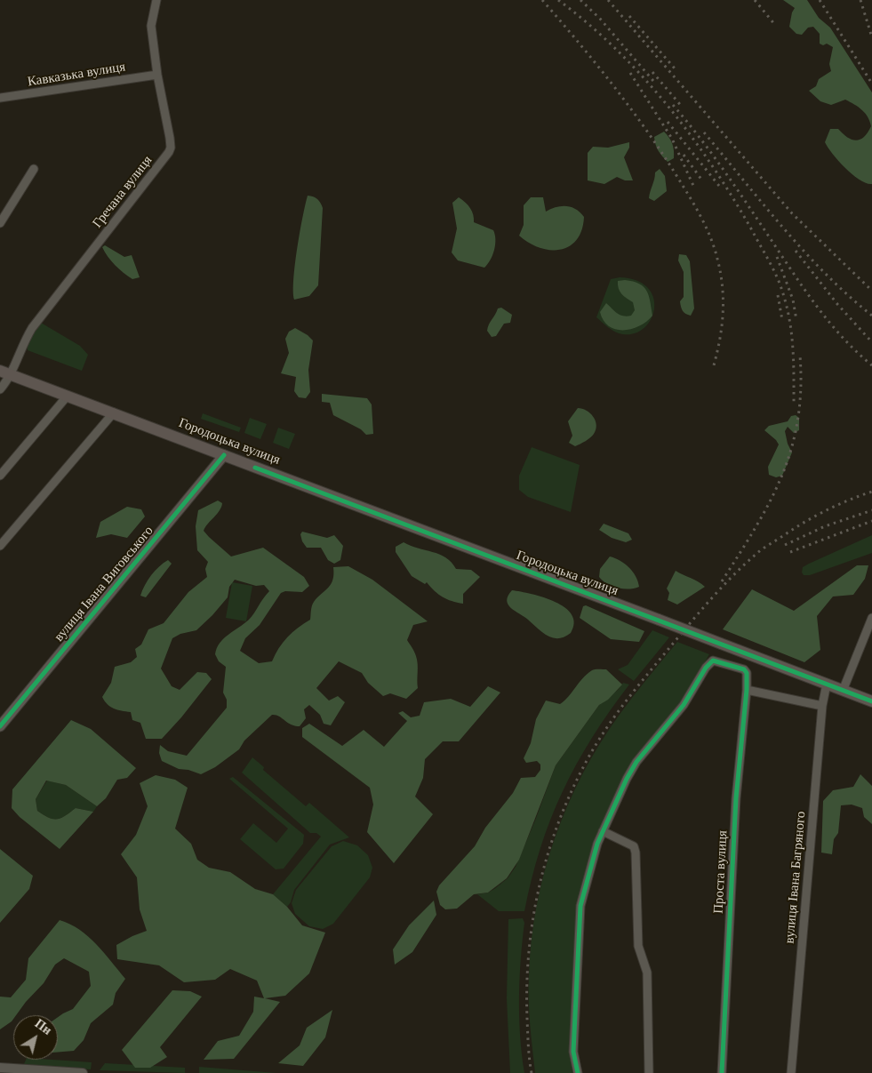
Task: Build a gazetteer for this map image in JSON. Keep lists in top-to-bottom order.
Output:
{
  "streets": {
    "main road": ["Городоцька вулиця", "вулиця Івана Виговського"],
    "street": [
      "Кавказька вулиця",
      "Гречана вулиця",
      "Проста вулиця",
      "вулиця Івана Багряного"
    ]
  },
  "crossings": [
    ["Кавказька вулиця", "Гречана вулиця"],
    ["Гречана вулиця", "Городоцька вулиця"],
    ["Городоцька вулиця", "вулиця Івана Виговського"],
    ["Городоцька вулиця", "вулиця Івана Багряного"]
  ],
  "north": "top right"
}
